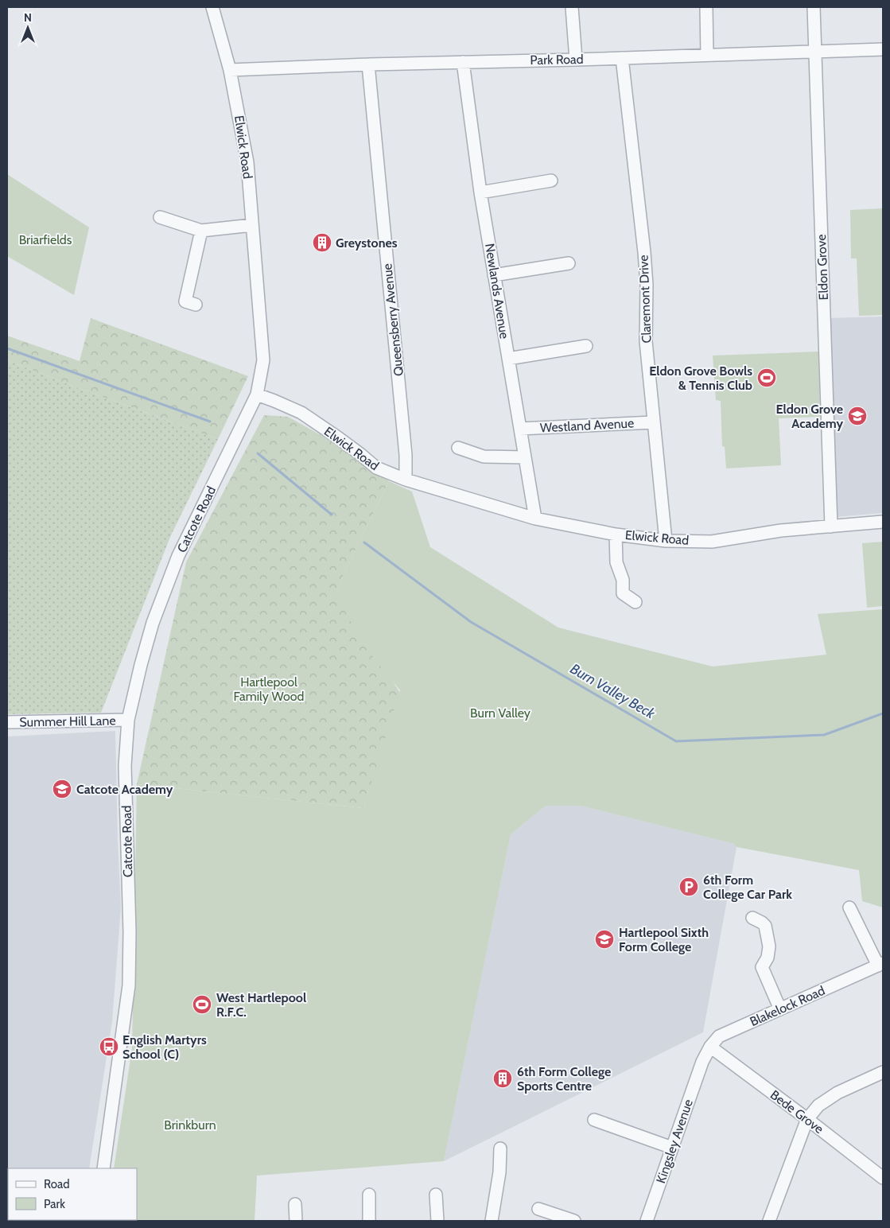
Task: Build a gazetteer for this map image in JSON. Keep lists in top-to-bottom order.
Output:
{
  "streets": {
    "street": [
      "Park Road",
      "Elwick Road",
      "Eldon Grove",
      "Newlands Avenue",
      "Claremont Drive",
      "Queensberry Avenue",
      "Westland Avenue",
      "Catcote Road",
      "Summer Hill Lane",
      "Blakelock Road",
      "Bede Grove",
      "Kingsley Avenue"
    ]
  },
  "crossings": [
    ["Park Road", "Elwick Road"],
    ["Park Road", "Eldon Grove"],
    ["Park Road", "Newlands Avenue"],
    ["Park Road", "Claremont Drive"],
    ["Park Road", "Queensberry Avenue"],
    ["Elwick Road", "Eldon Grove"],
    ["Elwick Road", "Newlands Avenue"],
    ["Elwick Road", "Claremont Drive"],
    ["Elwick Road", "Queensberry Avenue"],
    ["Elwick Road", "Catcote Road"],
    ["Newlands Avenue", "Westland Avenue"],
    ["Claremont Drive", "Westland Avenue"],
    ["Catcote Road", "Summer Hill Lane"],
    ["Blakelock Road", "Bede Grove"],
    ["Blakelock Road", "Kingsley Avenue"]
  ],
  "water": ["Burn Valley Beck"],
  "parks": [
    "Briarfields",
    "Hartlepool Family Wood",
    "Burn Valley",
    "Brinkburn"
  ],
  "places": {
    "building": ["Greystones", "6th Form College Sports Centre"],
    "sports": ["Eldon Grove Bowls & Tennis Club", "West Hartlepool R.F.C."],
    "school or university": ["Eldon Grove Academy", "Catcote Academy", "Hartlepool Sixth Form College"],
    "parking": ["6th Form College Car Park"],
    "bus stop": ["English Martyrs School (C)"]
  },
  "legend": ["Road", "Park"],
  "north": "top"
}
